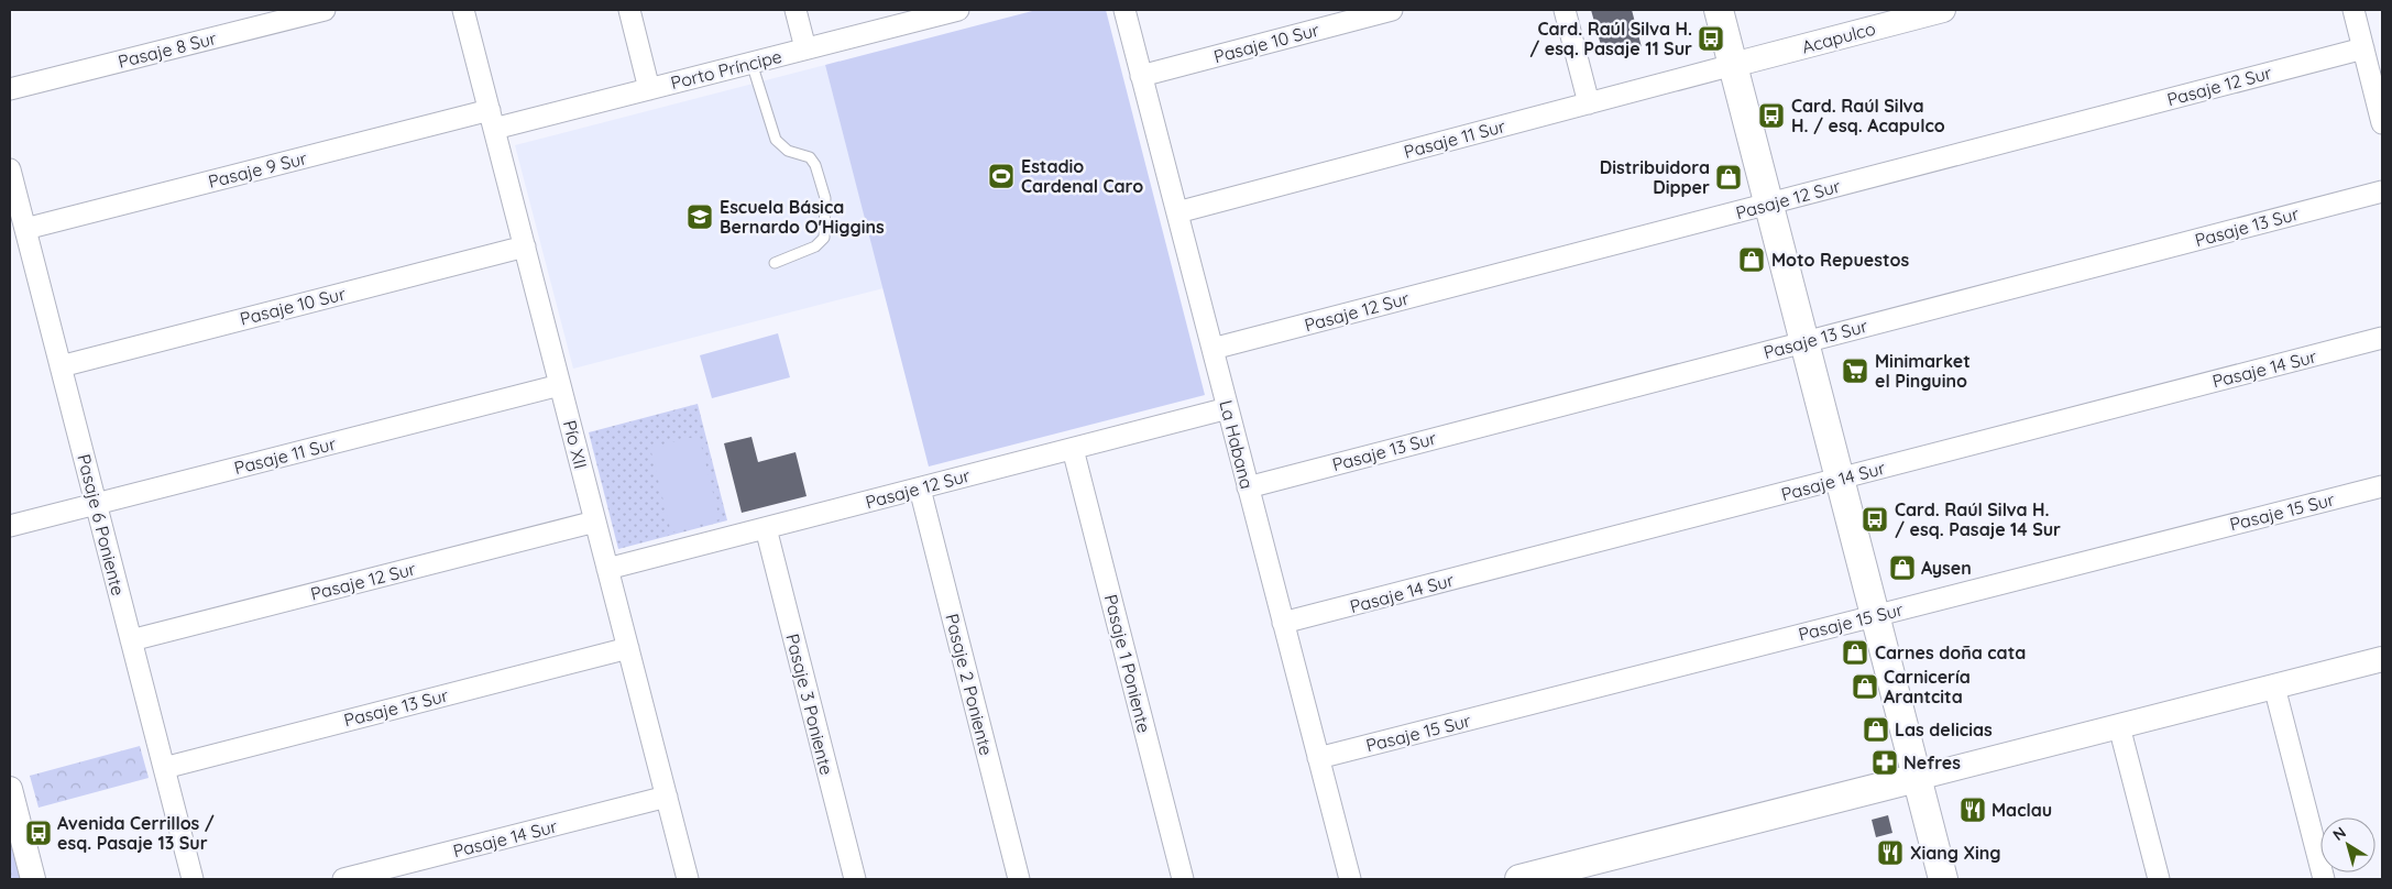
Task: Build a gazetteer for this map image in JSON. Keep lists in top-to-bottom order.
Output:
{
  "streets": {
    "street": [
      "Acapulco",
      "Pasaje 10 Sur",
      "Pasaje 8 Sur",
      "Porto Príncipe",
      "Pasaje 12 Sur",
      "Pasaje 11 Sur",
      "Pasaje 9 Sur",
      "Pasaje 13 Sur",
      "Pasaje 14 Sur",
      "Pío XII",
      "La Habana",
      "Pasaje 15 Sur",
      "Pasaje 6 Poniente",
      "Pasaje 1 Poniente",
      "Pasaje 2 Poniente",
      "Pasaje 3 Poniente"
    ]
  },
  "crossings": [
    ["Acapulco", "Pasaje 11 Sur"],
    ["Pasaje 10 Sur", "Pío XII"],
    ["Pasaje 10 Sur", "La Habana"],
    ["Pasaje 10 Sur", "Pasaje 6 Poniente"],
    ["Porto Príncipe", "Pasaje 9 Sur"],
    ["Porto Príncipe", "Pío XII"],
    ["Pasaje 12 Sur", "Pío XII"],
    ["Pasaje 12 Sur", "La Habana"],
    ["Pasaje 12 Sur", "Pasaje 6 Poniente"],
    ["Pasaje 12 Sur", "Pasaje 1 Poniente"],
    ["Pasaje 12 Sur", "Pasaje 2 Poniente"],
    ["Pasaje 12 Sur", "Pasaje 3 Poniente"],
    ["Pasaje 11 Sur", "Pío XII"],
    ["Pasaje 11 Sur", "La Habana"],
    ["Pasaje 11 Sur", "Pasaje 6 Poniente"],
    ["Pasaje 9 Sur", "Pío XII"],
    ["Pasaje 9 Sur", "Pasaje 6 Poniente"],
    ["Pasaje 13 Sur", "Pío XII"],
    ["Pasaje 13 Sur", "La Habana"],
    ["Pasaje 13 Sur", "Pasaje 6 Poniente"],
    ["Pasaje 14 Sur", "Pío XII"],
    ["Pasaje 14 Sur", "La Habana"],
    ["La Habana", "Pasaje 15 Sur"]
  ],
  "places": {
    "bus stop": [
      "Card. Raúl Silva H. / esq. Pasaje 11 Sur",
      "Card. Raúl Silva H. / esq. Acapulco",
      "Card. Raúl Silva H. / esq. Pasaje 14 Sur",
      "Avenida Cerrillos / esq. Pasaje 13 Sur"
    ],
    "sports": ["Estadio Cardenal Caro"],
    "shop": [
      "Distribuidora Dipper",
      "Moto Repuestos",
      "Aysen",
      "Carnes doña cata",
      "Carnicería Arantcita",
      "Las delicias"
    ],
    "school or university": ["Escuela Básica Bernardo O'Higgins"],
    "supermarket": ["Minimarket el Pinguino"],
    "pharmacy": ["Nefres"],
    "restaurant": ["Maclau", "Xiang Xing"]
  },
  "north": "top left"
}
